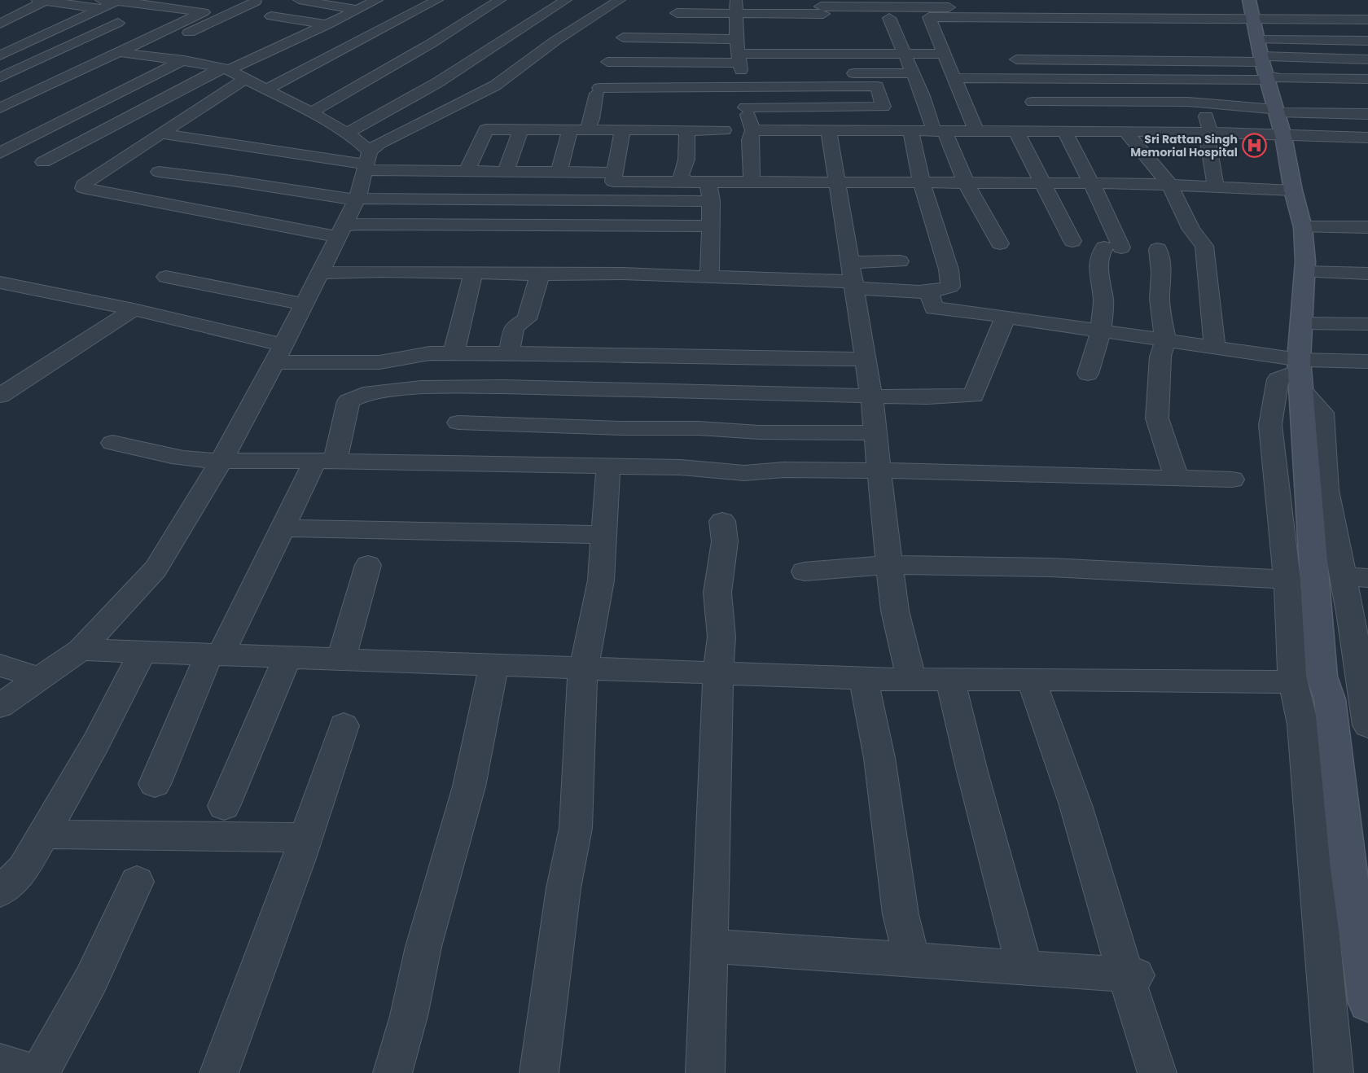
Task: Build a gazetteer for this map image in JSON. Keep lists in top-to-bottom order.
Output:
{
  "places": {
    "hospital": ["Sri Rattan Singh Memorial Hospital"]
  }
}
